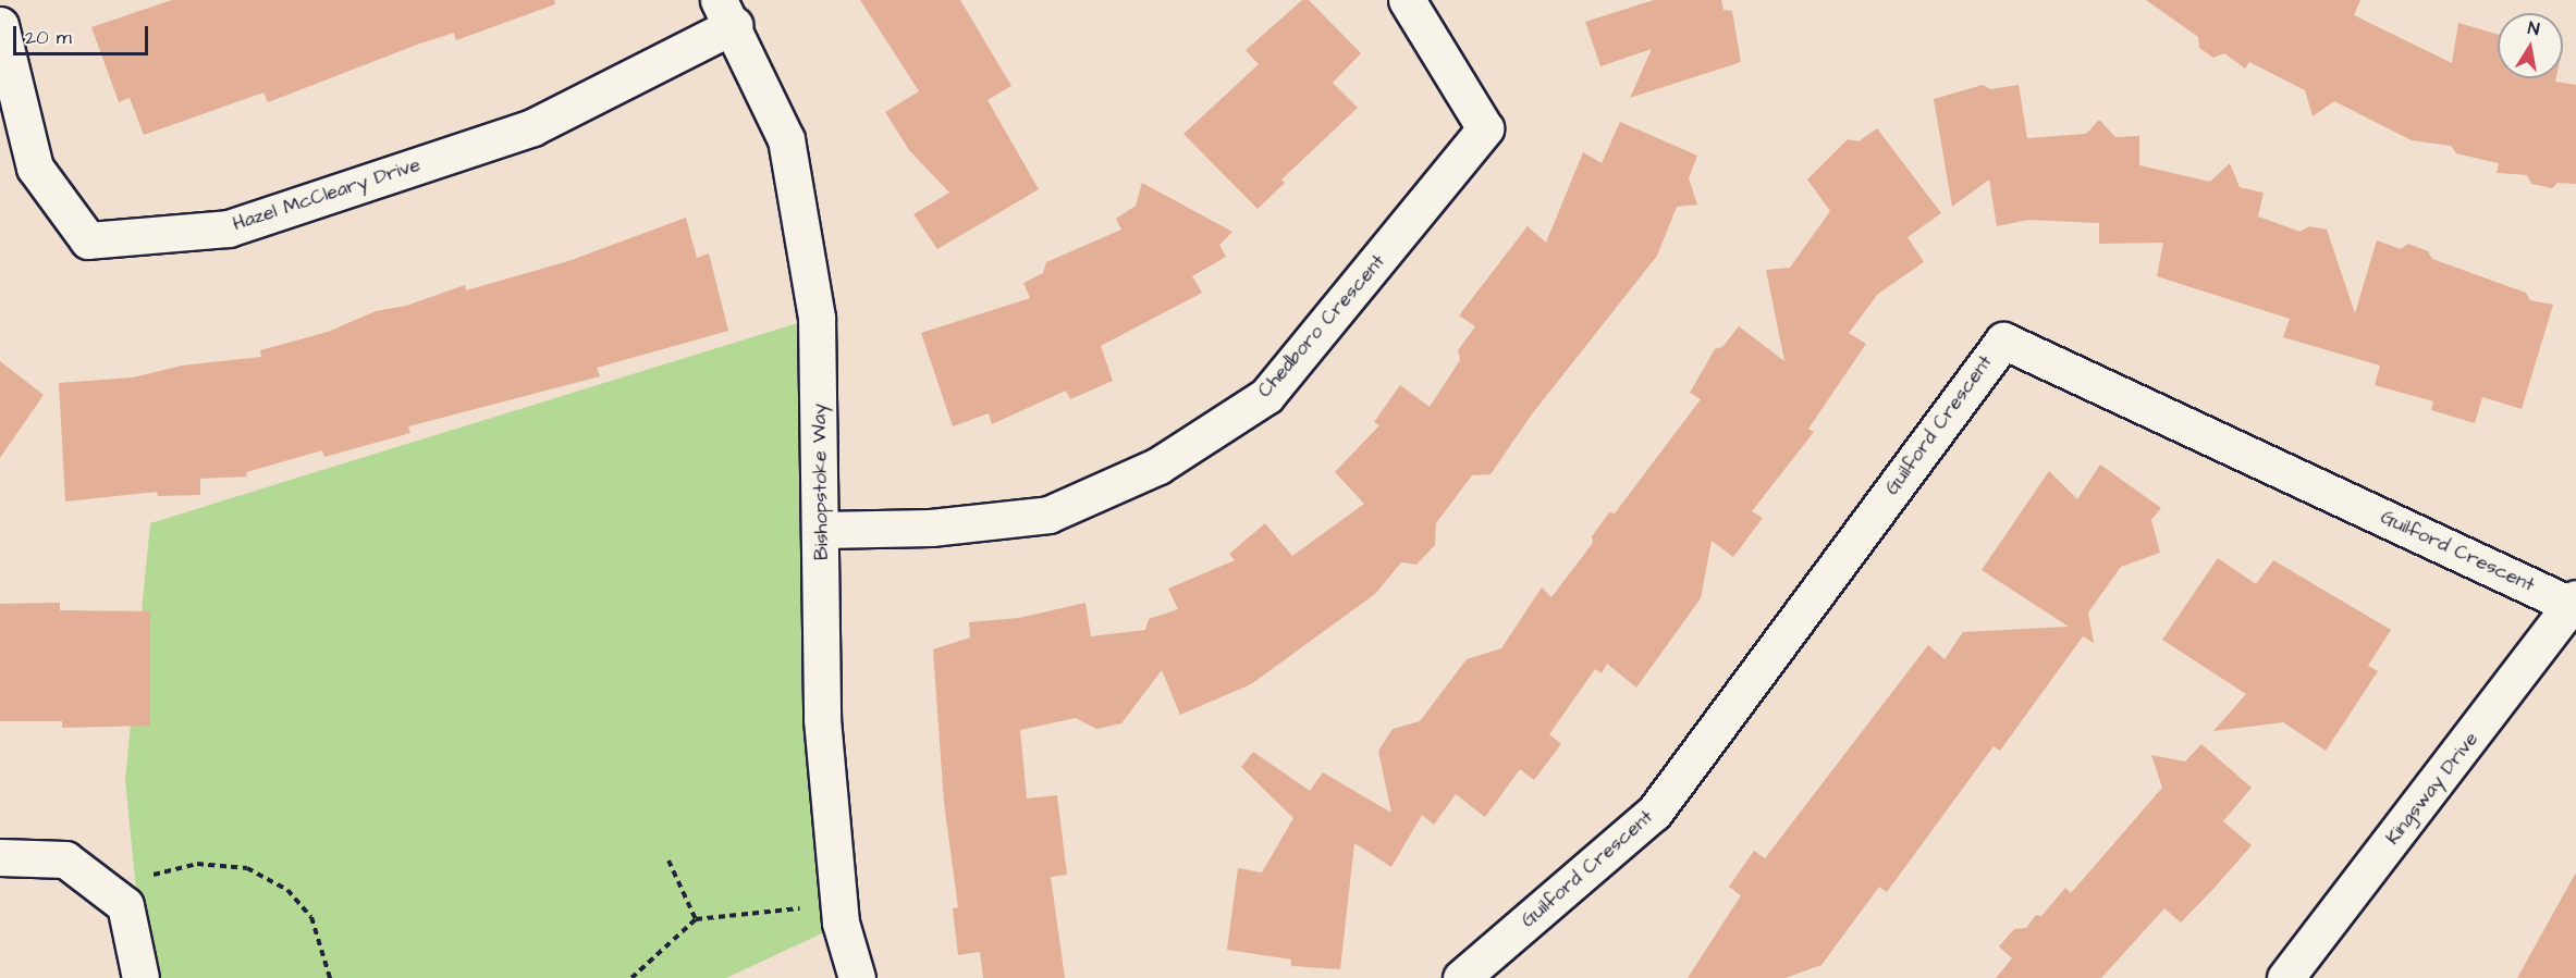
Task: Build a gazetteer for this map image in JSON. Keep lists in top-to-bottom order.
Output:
{
  "streets": {
    "street": [
      "Hazel McCleary Drive",
      "Chedboro Crescent",
      "Guilford Crescent",
      "Bishopstoke Way",
      "Kingsway Drive"
    ]
  },
  "crossings": [
    ["Hazel McCleary Drive", "Bishopstoke Way"],
    ["Chedboro Crescent", "Bishopstoke Way"],
    ["Guilford Crescent", "Kingsway Drive"]
  ],
  "scale_bar": "20 m",
  "north": "top"
}
